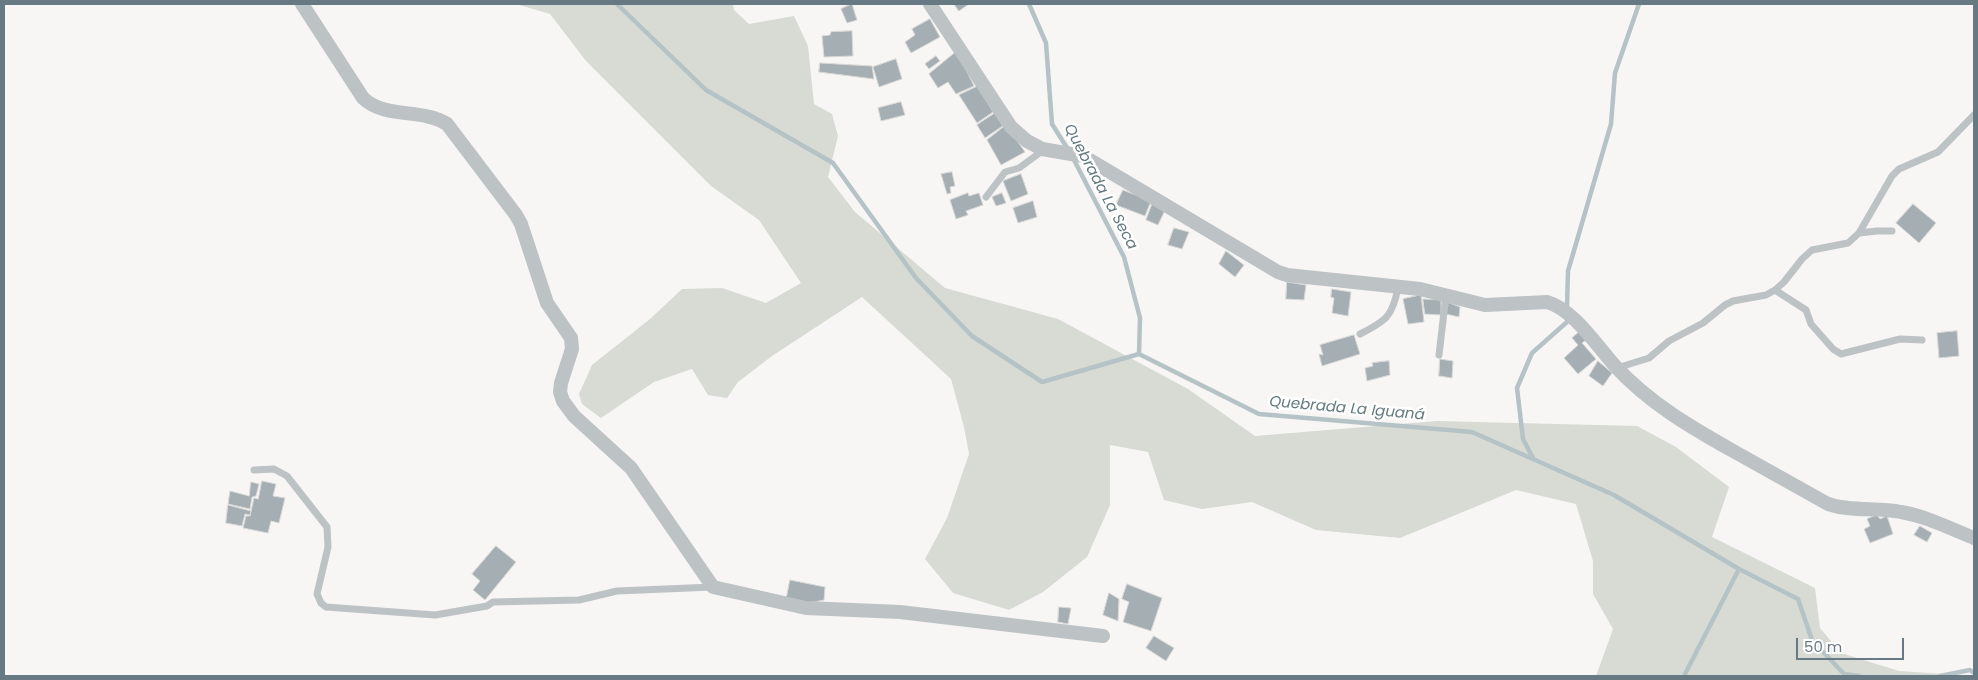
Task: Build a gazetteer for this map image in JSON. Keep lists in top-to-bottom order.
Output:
{
  "water": ["Quebrada La Seca", "Quebrada La Iguaná"],
  "scale_bar": "50 m"
}
